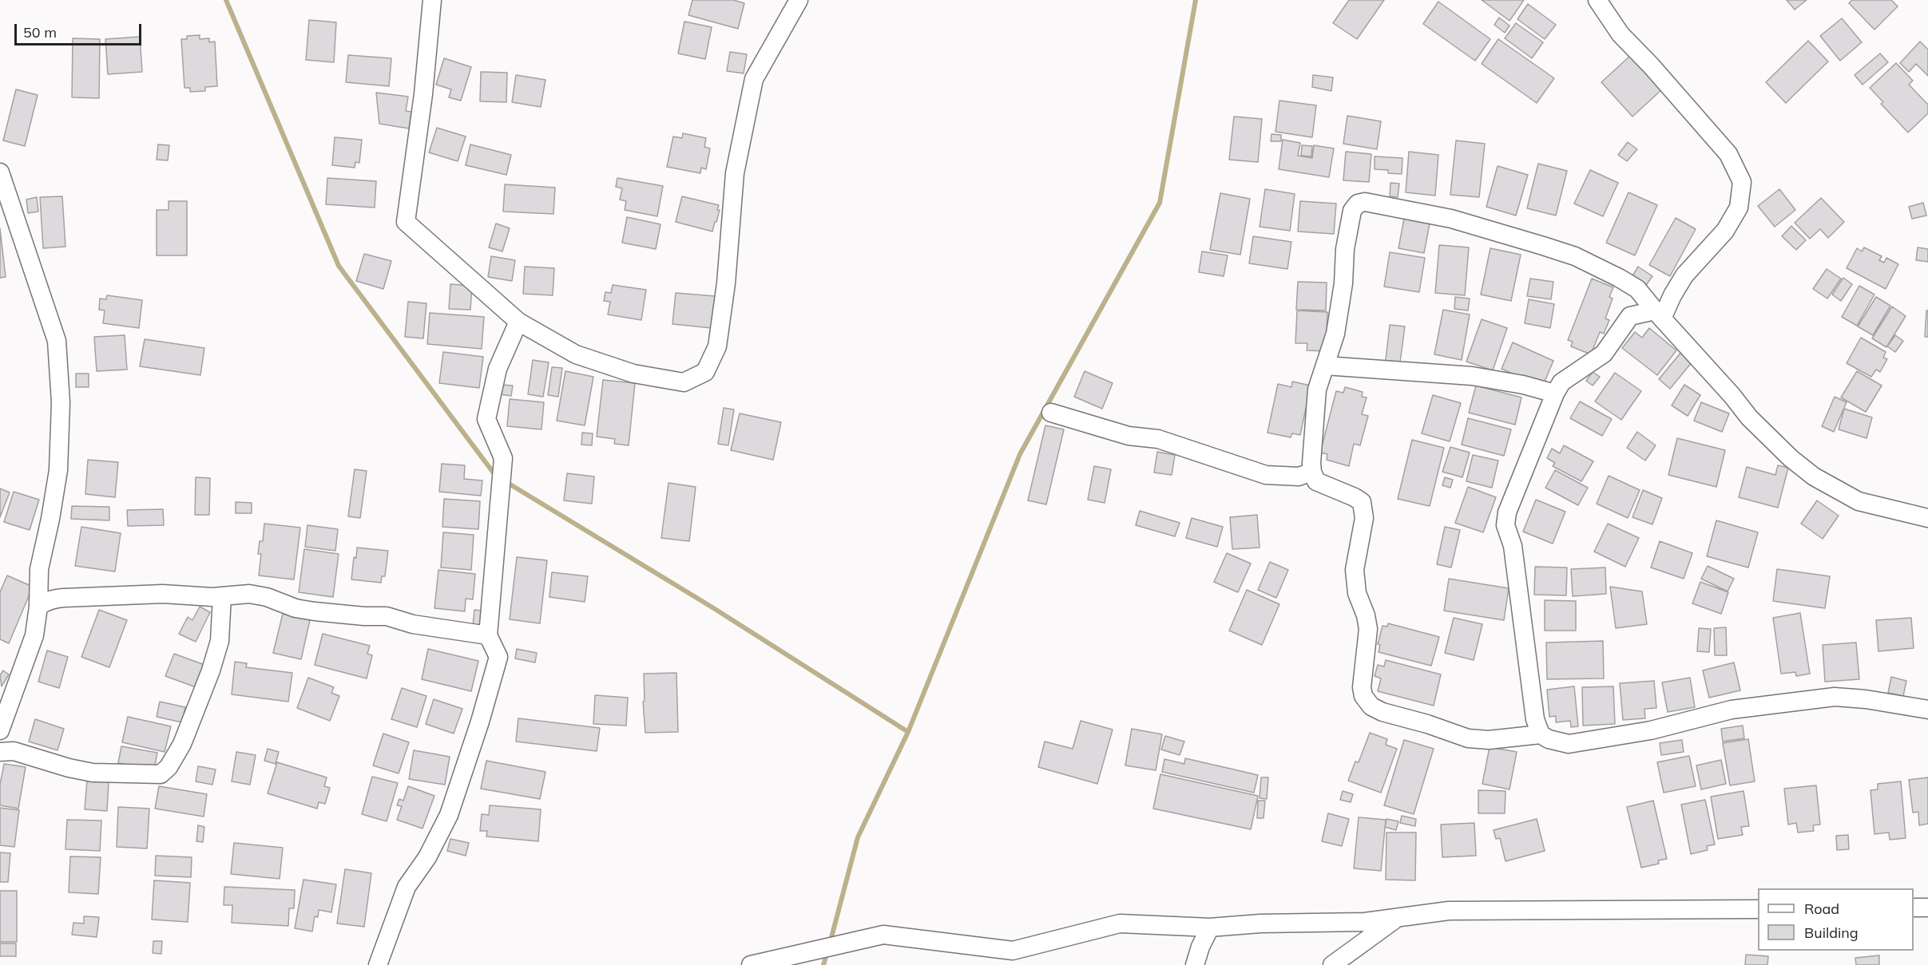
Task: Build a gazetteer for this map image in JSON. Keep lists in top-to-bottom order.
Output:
{
  "legend": ["Road", "Building"],
  "scale_bar": "50 m"
}
